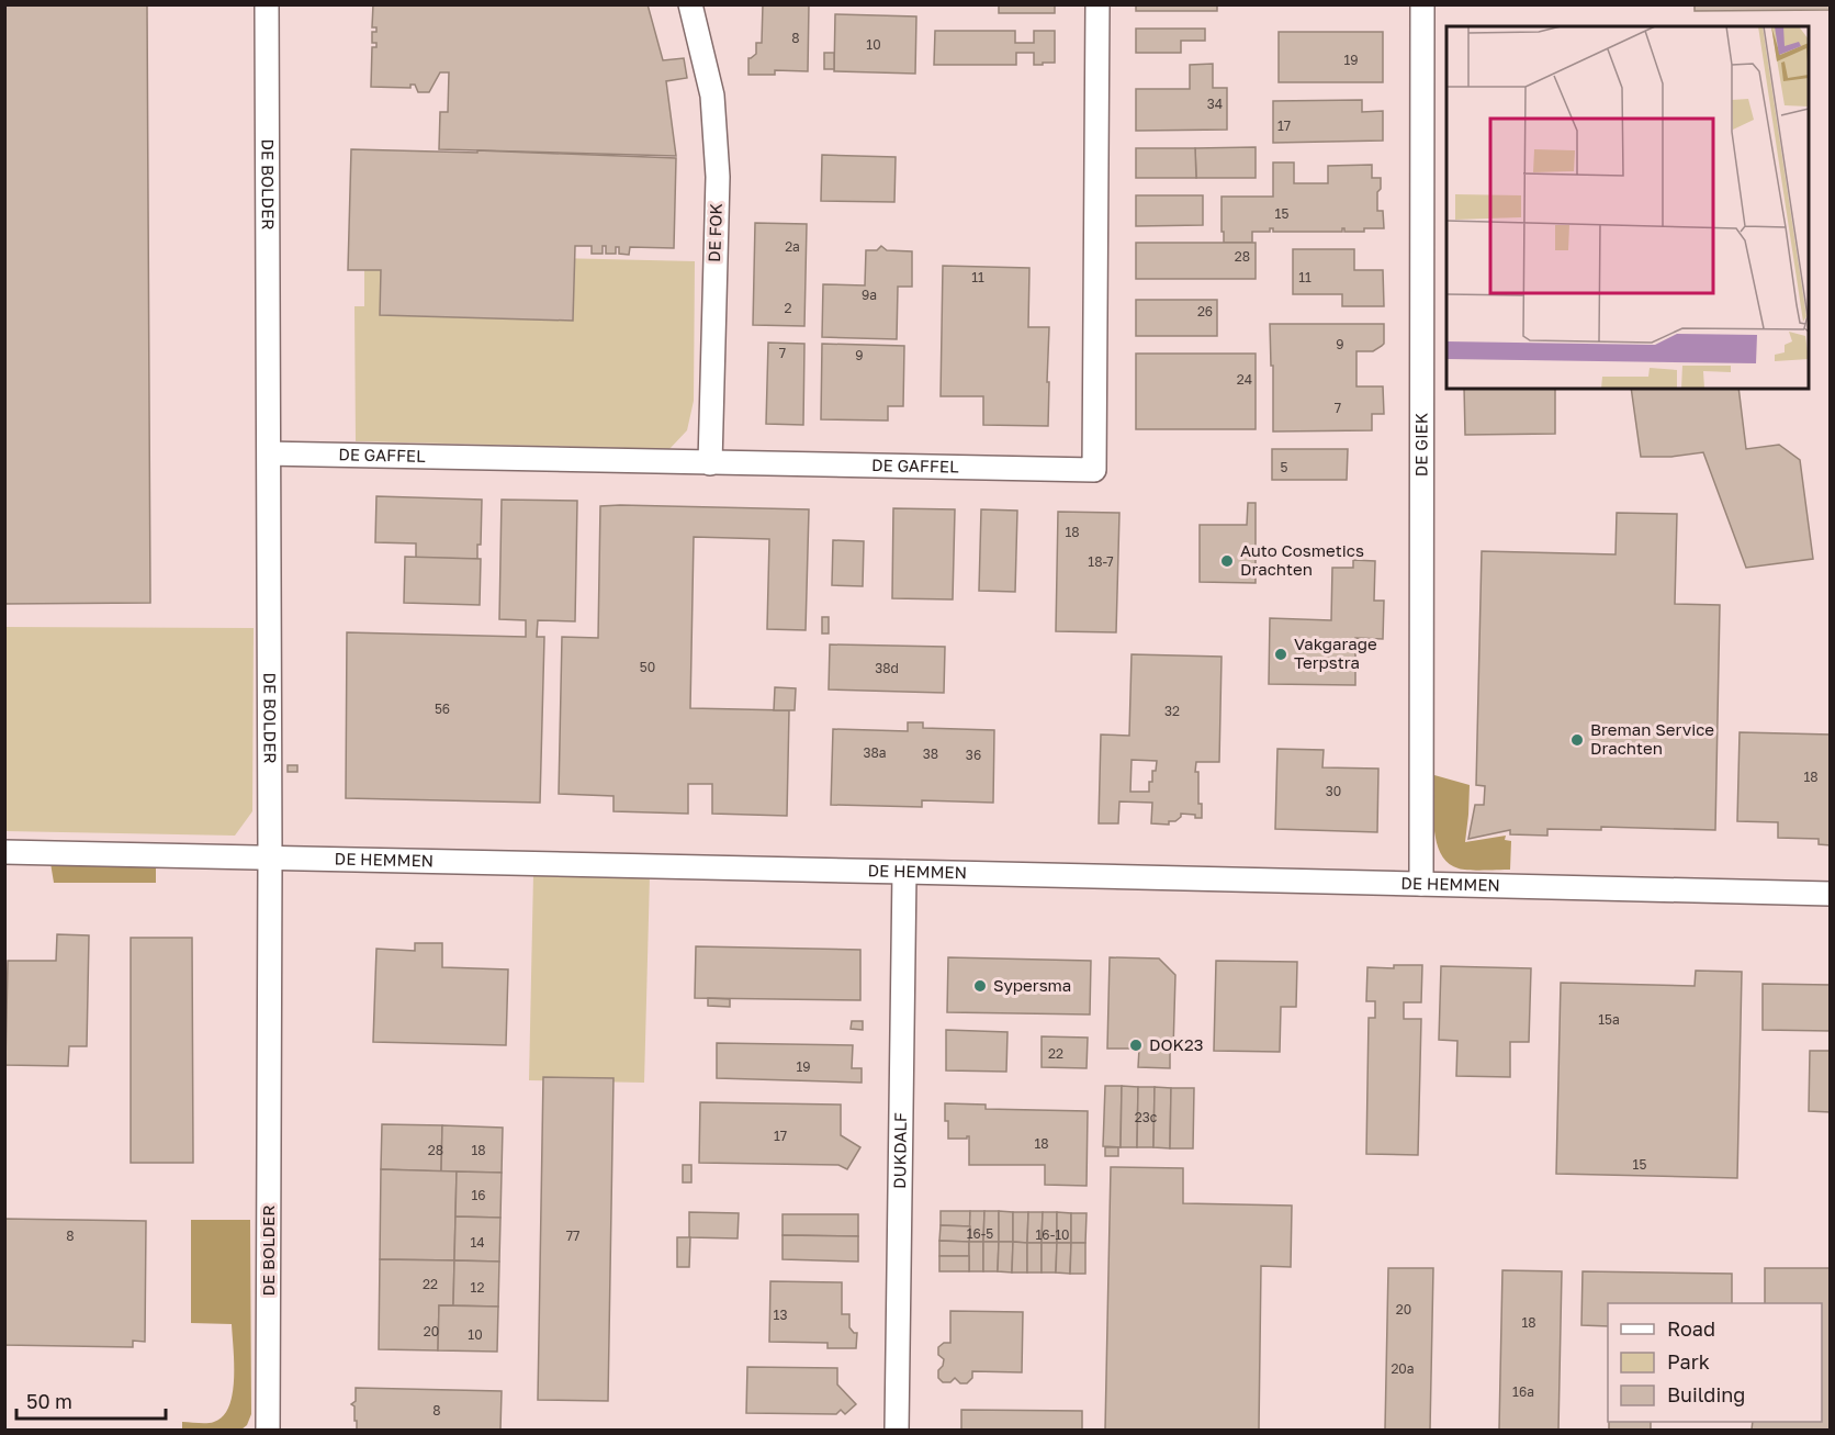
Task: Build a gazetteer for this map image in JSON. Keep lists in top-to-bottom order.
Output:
{
  "streets": {
    "street": [
      "DE BOLDER",
      "DE FOK",
      "DE GIEK",
      "DE GAFFEL",
      "DE HEMMEN",
      "DUKDALF"
    ]
  },
  "crossings": [
    ["DE BOLDER", "DE GAFFEL"],
    ["DE BOLDER", "DE HEMMEN"],
    ["DE FOK", "DE GAFFEL"],
    ["DE GIEK", "DE HEMMEN"],
    ["DE HEMMEN", "DUKDALF"]
  ],
  "places": [
    "Auto Cosmetics Drachten",
    "Vakgarage Terpstra",
    "Breman Service Drachten",
    "Sypersma",
    "DOK23"
  ],
  "house_numbers": [
    "8",
    "10",
    "19",
    "34",
    "17",
    "15",
    "2a",
    "28",
    "11",
    "11",
    "9a",
    "2",
    "26",
    "9",
    "7",
    "9",
    "24",
    "7",
    "5",
    "18",
    "18-7",
    "50",
    "38d",
    "56",
    "32",
    "38a",
    "38",
    "36",
    "18",
    "30",
    "15a",
    "22",
    "19",
    "23c",
    "17",
    "18",
    "28",
    "18",
    "15",
    "16",
    "16-5",
    "16-10",
    "8",
    "77",
    "14",
    "22",
    "12",
    "20",
    "13",
    "18",
    "20",
    "10",
    "20a",
    "16a",
    "8"
  ],
  "legend": ["Road", "Park", "Building"],
  "scale_bar": "50 m"
}
